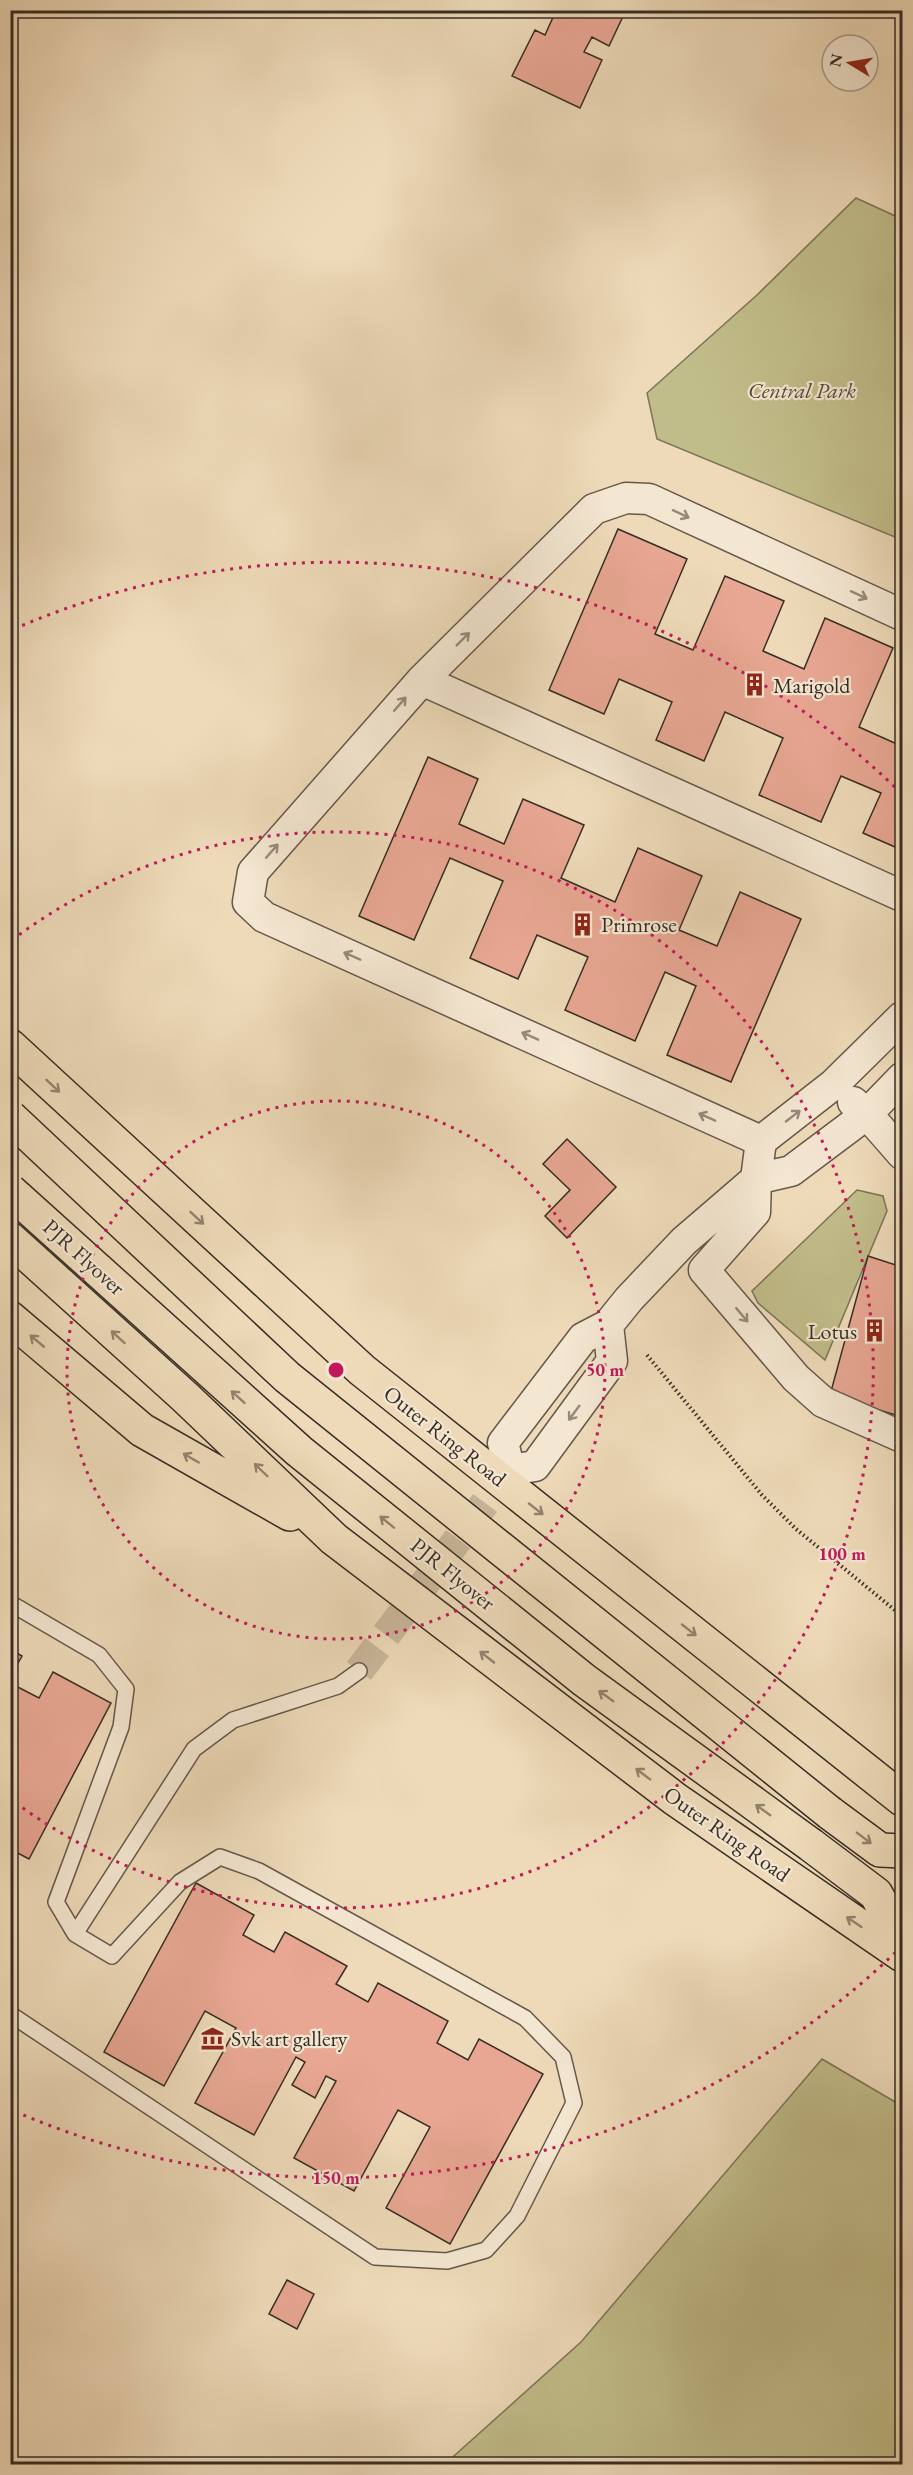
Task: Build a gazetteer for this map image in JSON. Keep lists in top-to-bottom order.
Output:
{
  "streets": {
    "highway": ["PJR Flyover", "Outer Ring Road"]
  },
  "parks": ["Central Park"],
  "places": {
    "building": ["Marigold", "Primrose", "Lotus"],
    "museum": ["Svk art gallery"]
  },
  "north": "left",
  "rings": ["50 m", "100 m", "150 m"]
}
